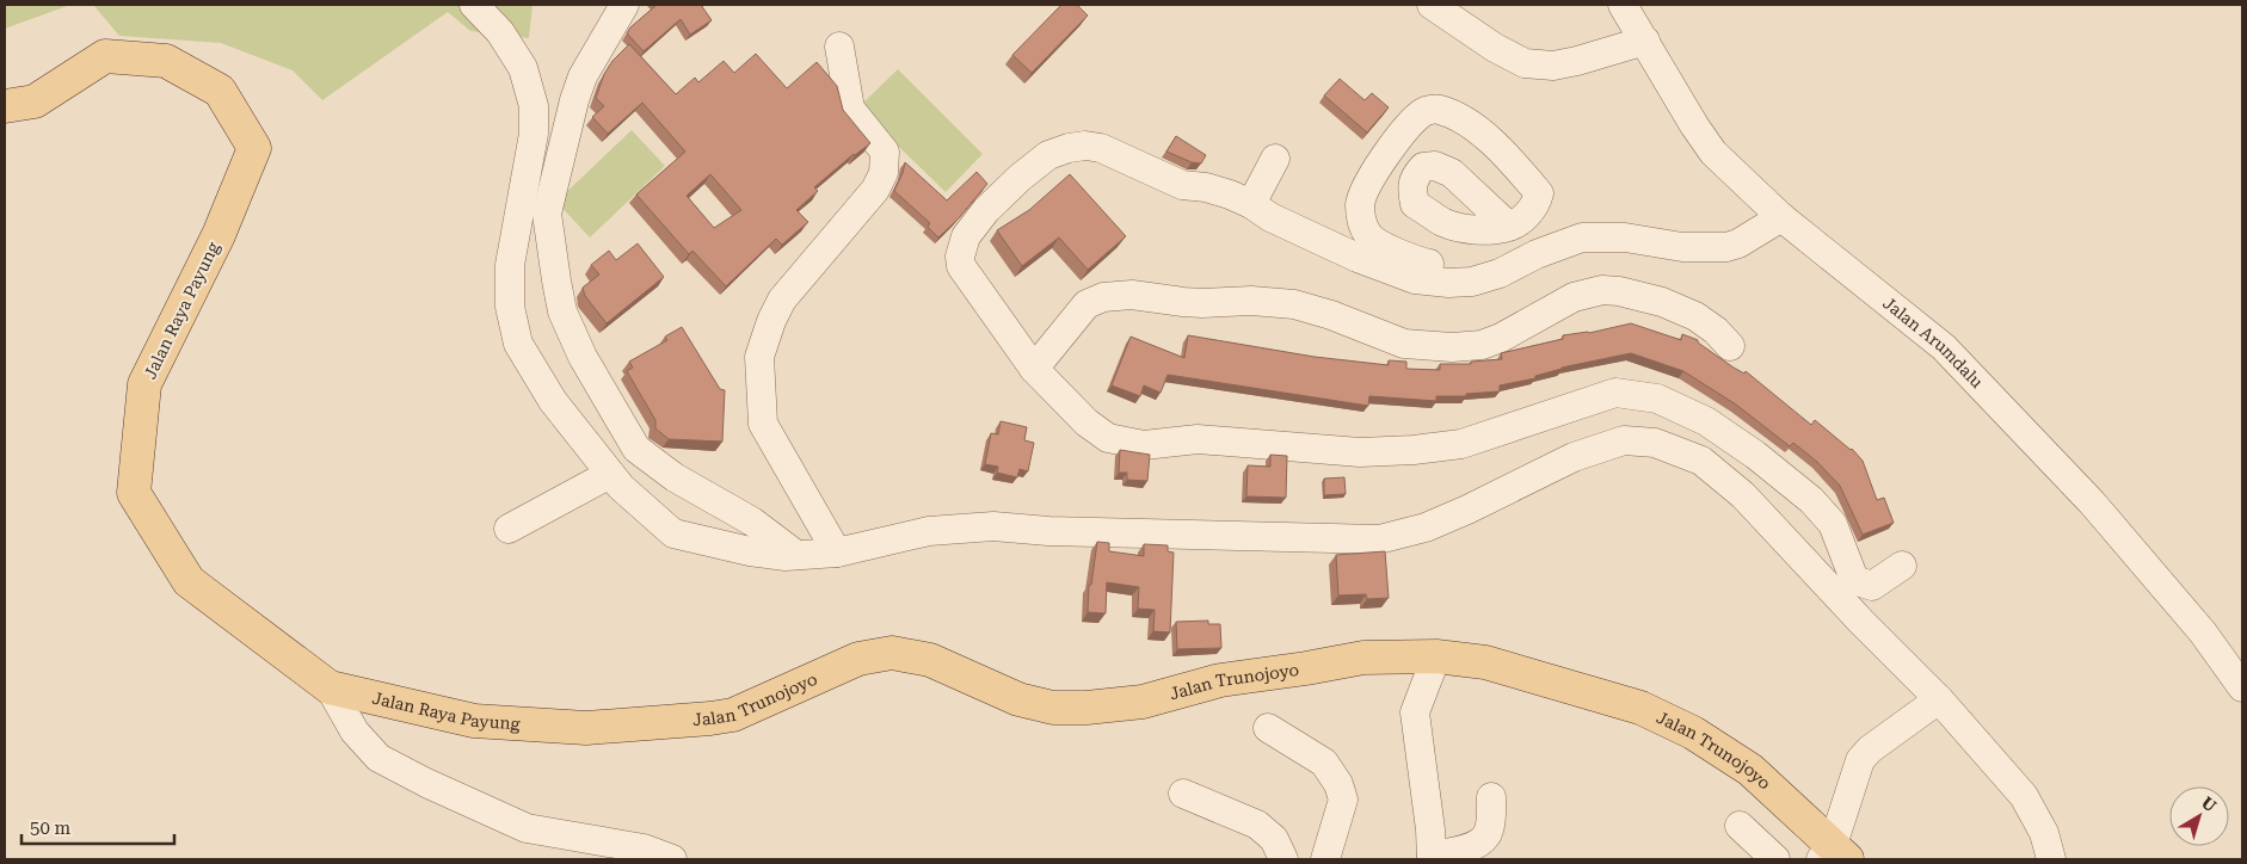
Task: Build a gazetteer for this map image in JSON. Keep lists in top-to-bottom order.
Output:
{
  "streets": {
    "main road": ["Jalan Raya Payung", "Jalan Trunojoyo"],
    "street": ["Jalan Arumdalu"]
  },
  "crossings": [
    ["Jalan Raya Payung", "Jalan Trunojoyo"]
  ],
  "scale_bar": "50 m",
  "north": "top right"
}
